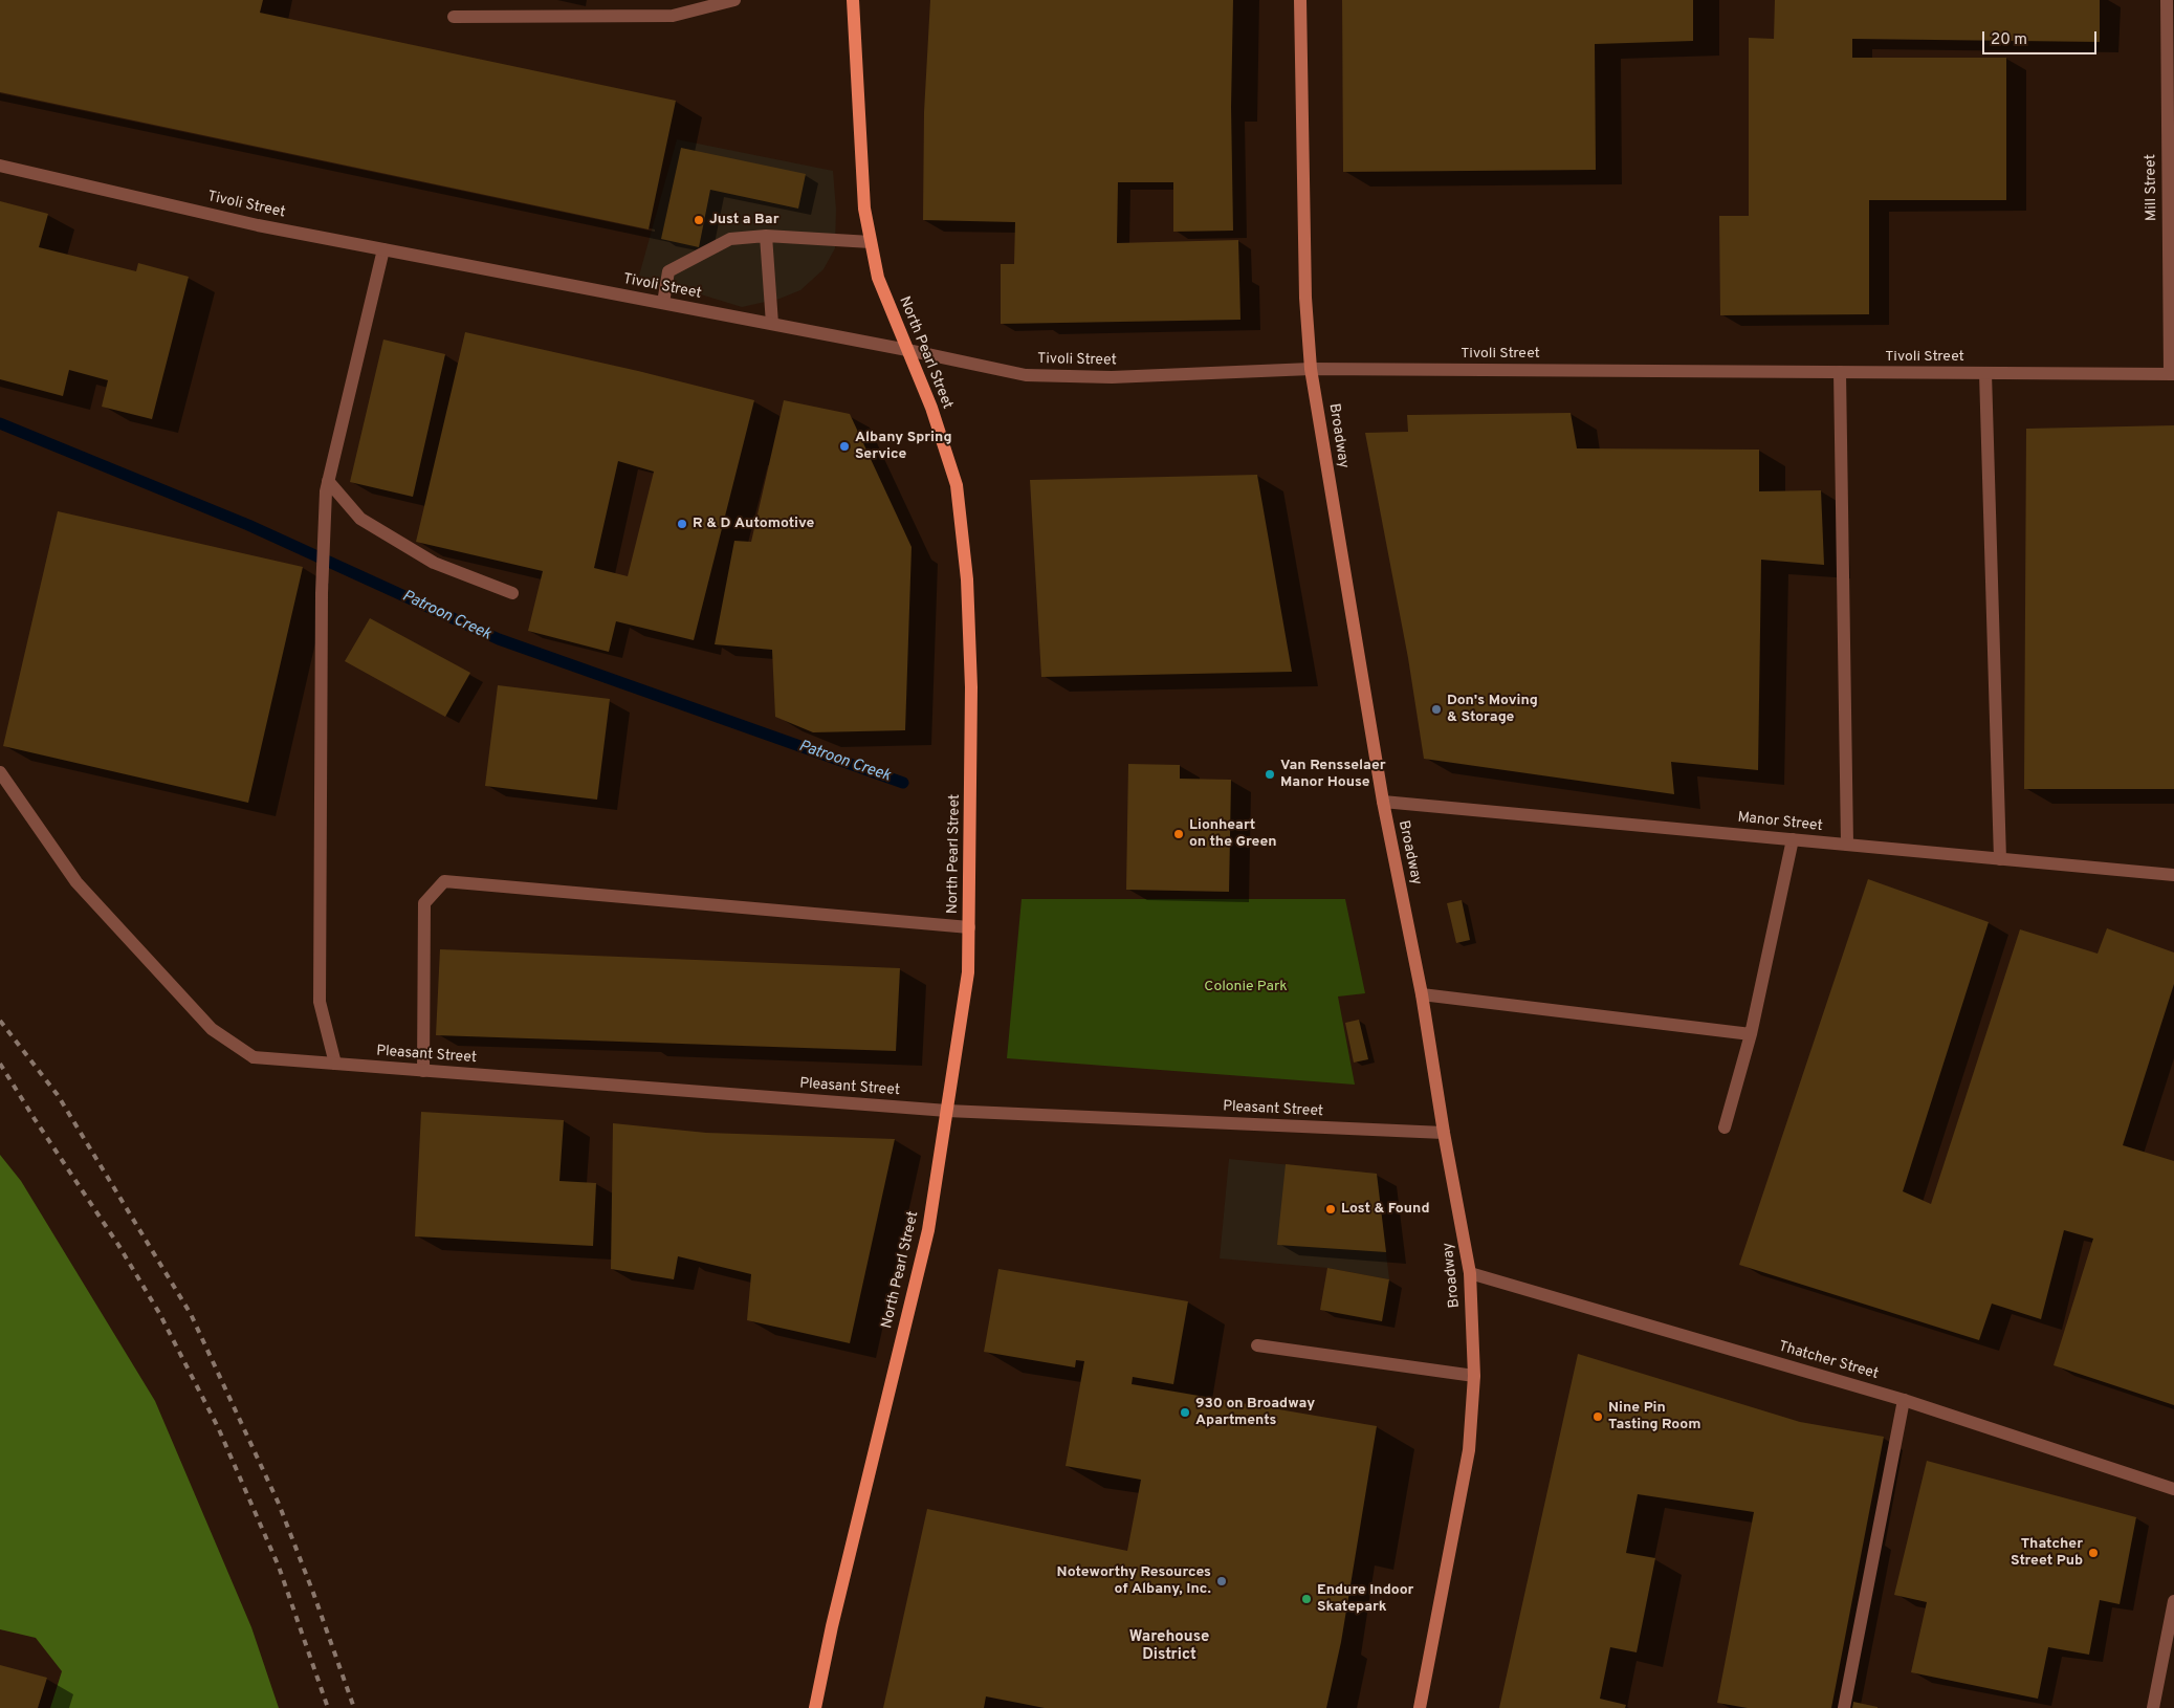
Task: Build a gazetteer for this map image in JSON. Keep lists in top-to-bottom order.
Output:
{
  "streets": {
    "main road": ["North Pearl Street"],
    "street": [
      "Mill Street",
      "Tivoli Street",
      "Broadway",
      "Manor Street",
      "Pleasant Street",
      "Thatcher Street"
    ]
  },
  "crossings": [
    ["Mill Street", "Tivoli Street"],
    ["Tivoli Street", "North Pearl Street"],
    ["Tivoli Street", "Broadway"],
    ["North Pearl Street", "Pleasant Street"],
    ["Broadway", "Manor Street"],
    ["Broadway", "Pleasant Street"],
    ["Broadway", "Thatcher Street"]
  ],
  "districts": ["Warehouse District"],
  "water": ["Patroon Creek"],
  "parks": ["Colonie Park"],
  "places": [
    "Just a Bar",
    "Albany Spring Service",
    "R & D Automotive",
    "Don's Moving & Storage",
    "Van Rensselaer Manor House",
    "Lionheart on the Green",
    "Lost & Found",
    "930 on Broadway Apartments",
    "Nine Pin Tasting Room",
    "Thatcher Street Pub",
    "Noteworthy Resources of Albany, Inc.",
    "Endure Indoor Skatepark"
  ],
  "scale_bar": "20 m"
}
